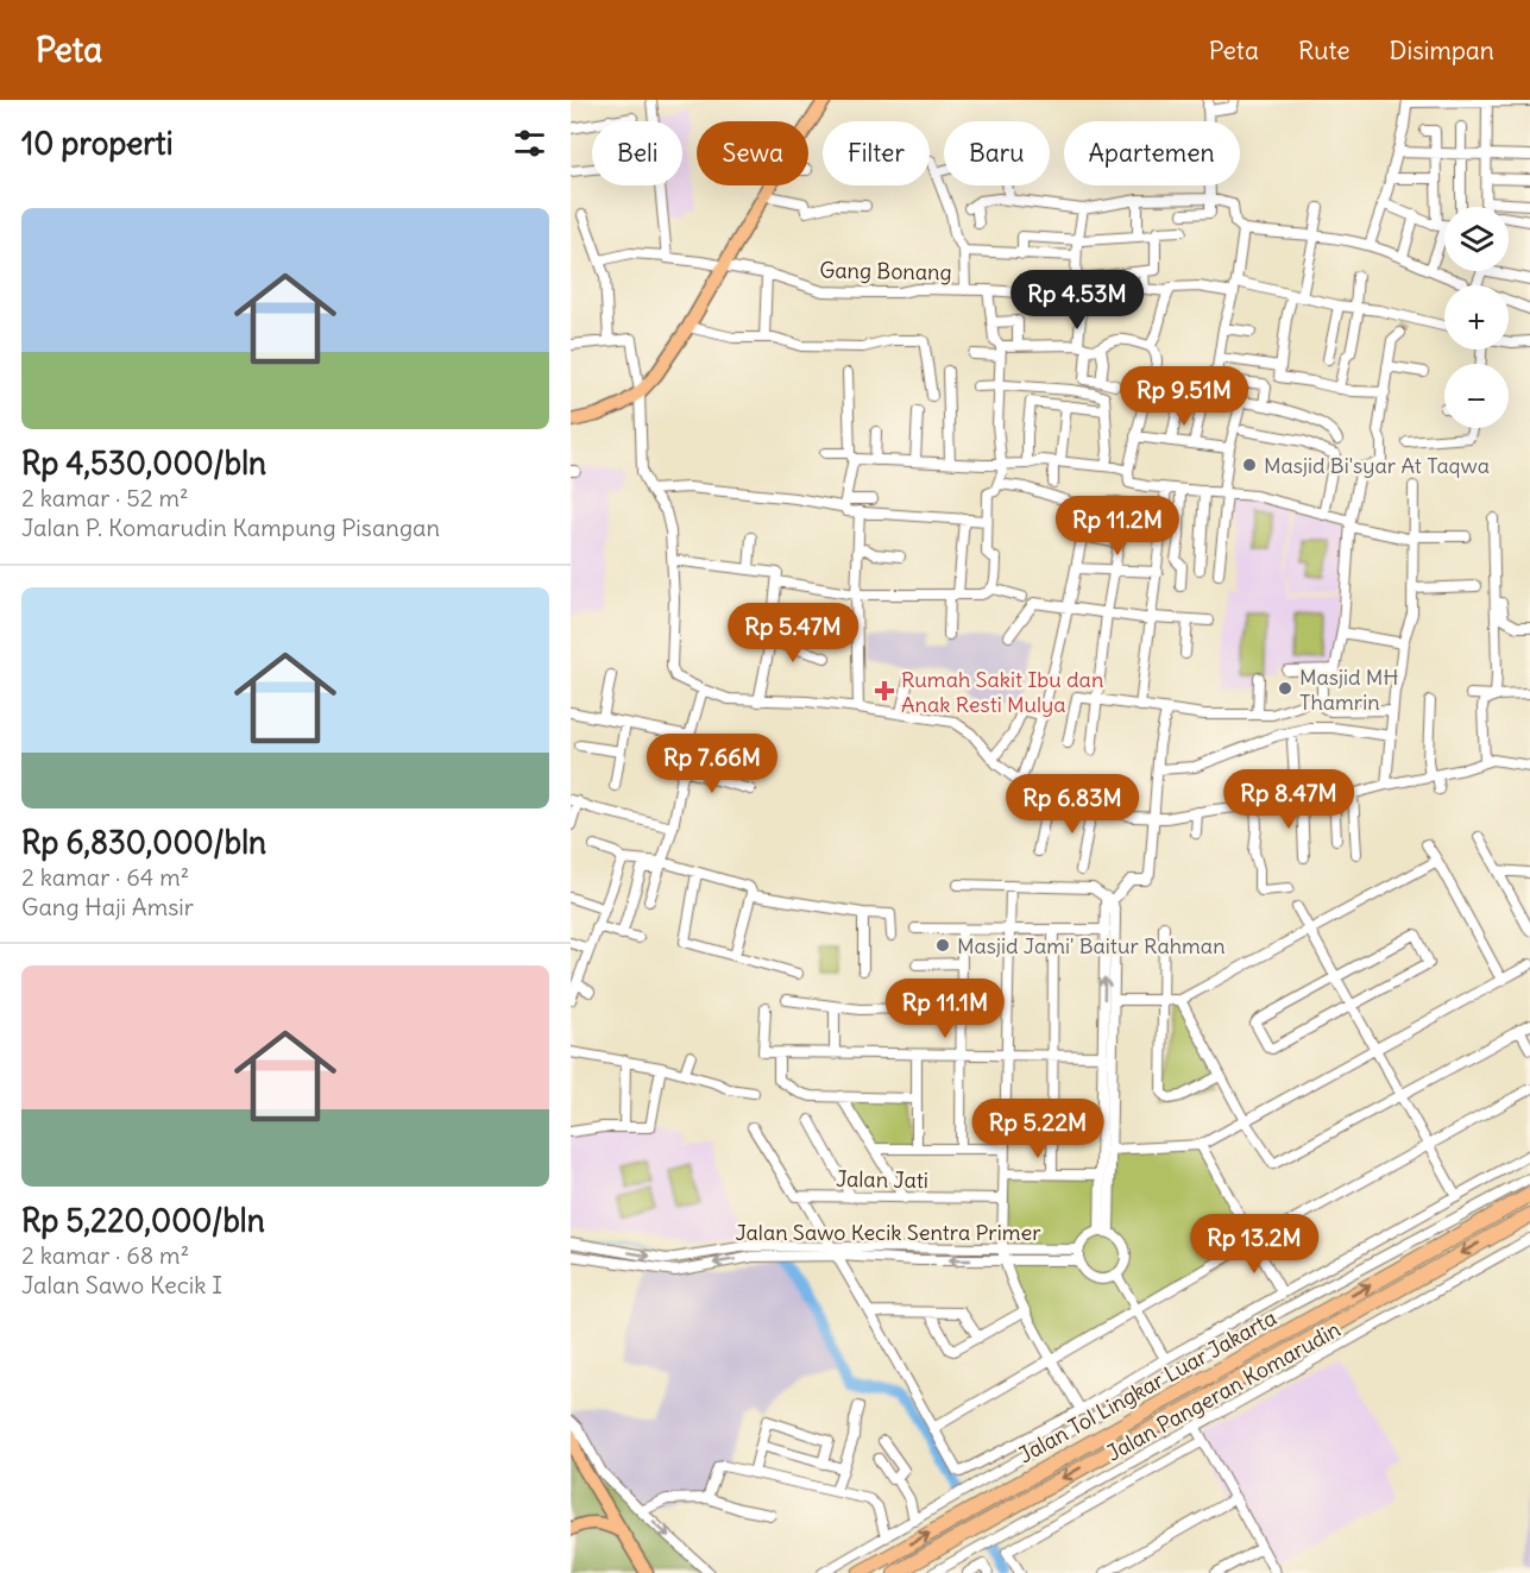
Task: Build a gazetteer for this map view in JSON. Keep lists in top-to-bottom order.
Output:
{
  "streets": {
    "highway": ["Jalan Tol Lingkar Luar Jakarta"],
    "street": [
      "Gang Bonang",
      "Jalan Jati",
      "Jalan Sawo Kecik Sentra Primer",
      "Jalan Pangeran Komarudin"
    ]
  },
  "crossings": [
    ["Jalan Jati", "Jalan Sawo Kecik Sentra Primer"]
  ],
  "places": {
    "other": ["Masjid Bi'syar At Taqwa", "Masjid MH Thamrin", "Masjid Jami' Baitur Rahman"],
    "health": ["Rumah Sakit Ibu dan Anak Resti Mulya"]
  },
  "page": {
    "header": "Peta",
    "nav": ["Peta", "Rute", "Disimpan"],
    "heading": "10 properti",
    "chip": [
      "Beli",
      "Sewa",
      "Filter",
      "Baru",
      "Apartemen"
    ],
    "list": [
      {
        "name": "Rp 4,530,000/bln",
        "note": "2 kamar · 52 m² · Jalan P. Komarudin Kampung Pisangan"
      },
      {
        "name": "Rp 6,830,000/bln",
        "note": "2 kamar · 64 m² · Gang Haji Amsir"
      },
      {
        "name": "Rp 5,220,000/bln",
        "note": "2 kamar · 68 m² · Jalan Sawo Kecik I"
      }
    ],
    "map_buttons": ["+", "−"],
    "price": [
      "Rp 4.53M",
      "Rp 9.51M",
      "Rp 11.2M",
      "Rp 5.47M",
      "Rp 7.66M",
      "Rp 8.47M",
      "Rp 6.83M",
      "Rp 11.1M",
      "Rp 5.22M",
      "Rp 13.2M"
    ]
  }
}
